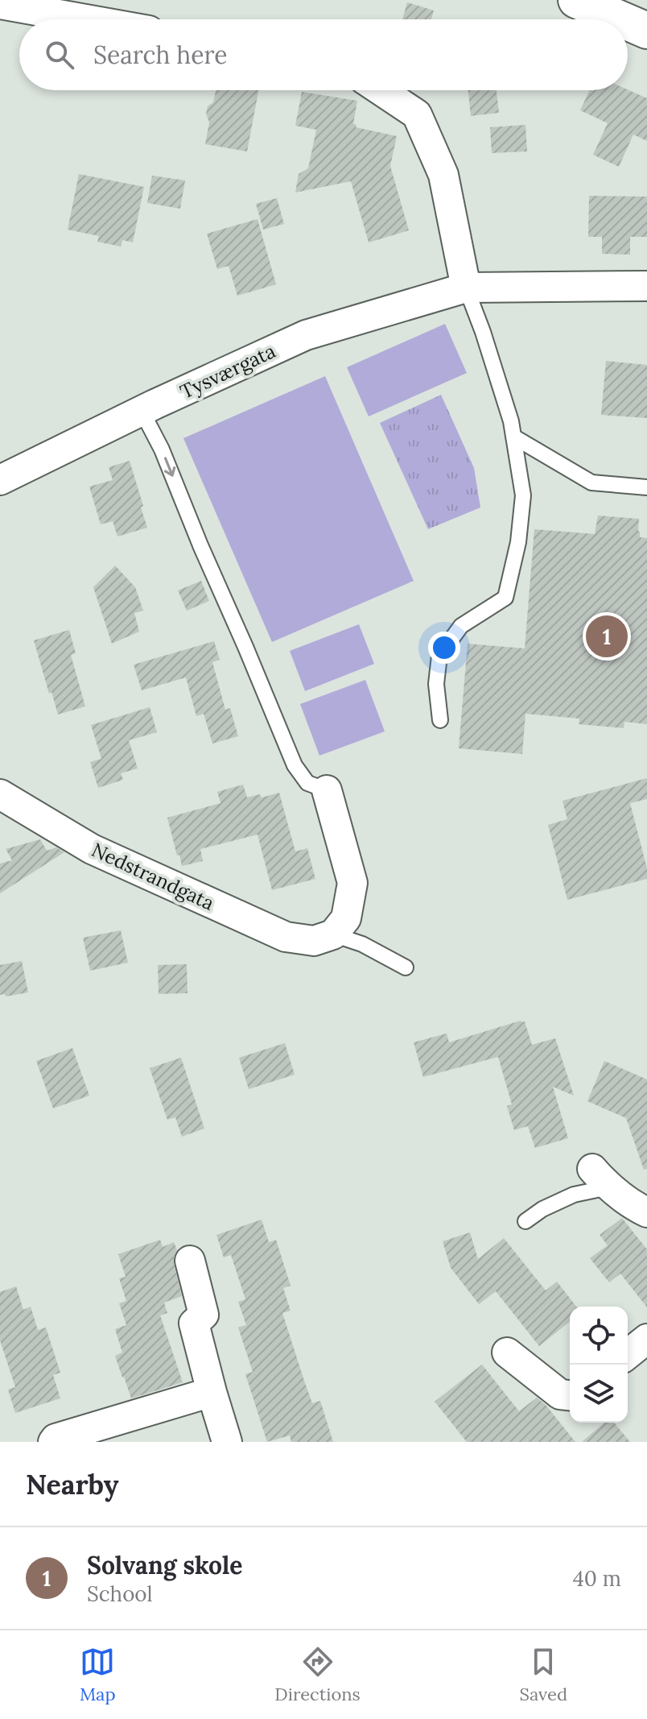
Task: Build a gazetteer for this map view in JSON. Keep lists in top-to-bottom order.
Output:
{
  "streets": {
    "street": ["Tysværgata", "Nedstrandgata"]
  },
  "page": {
    "search": "Search here",
    "pins": "1",
    "heading": "Nearby",
    "list": [
      {
        "mark": "1",
        "name": "Solvang skole",
        "note": "School",
        "value": "40 m"
      }
    ],
    "nav": ["Map", "Directions", "Saved"]
  }
}
